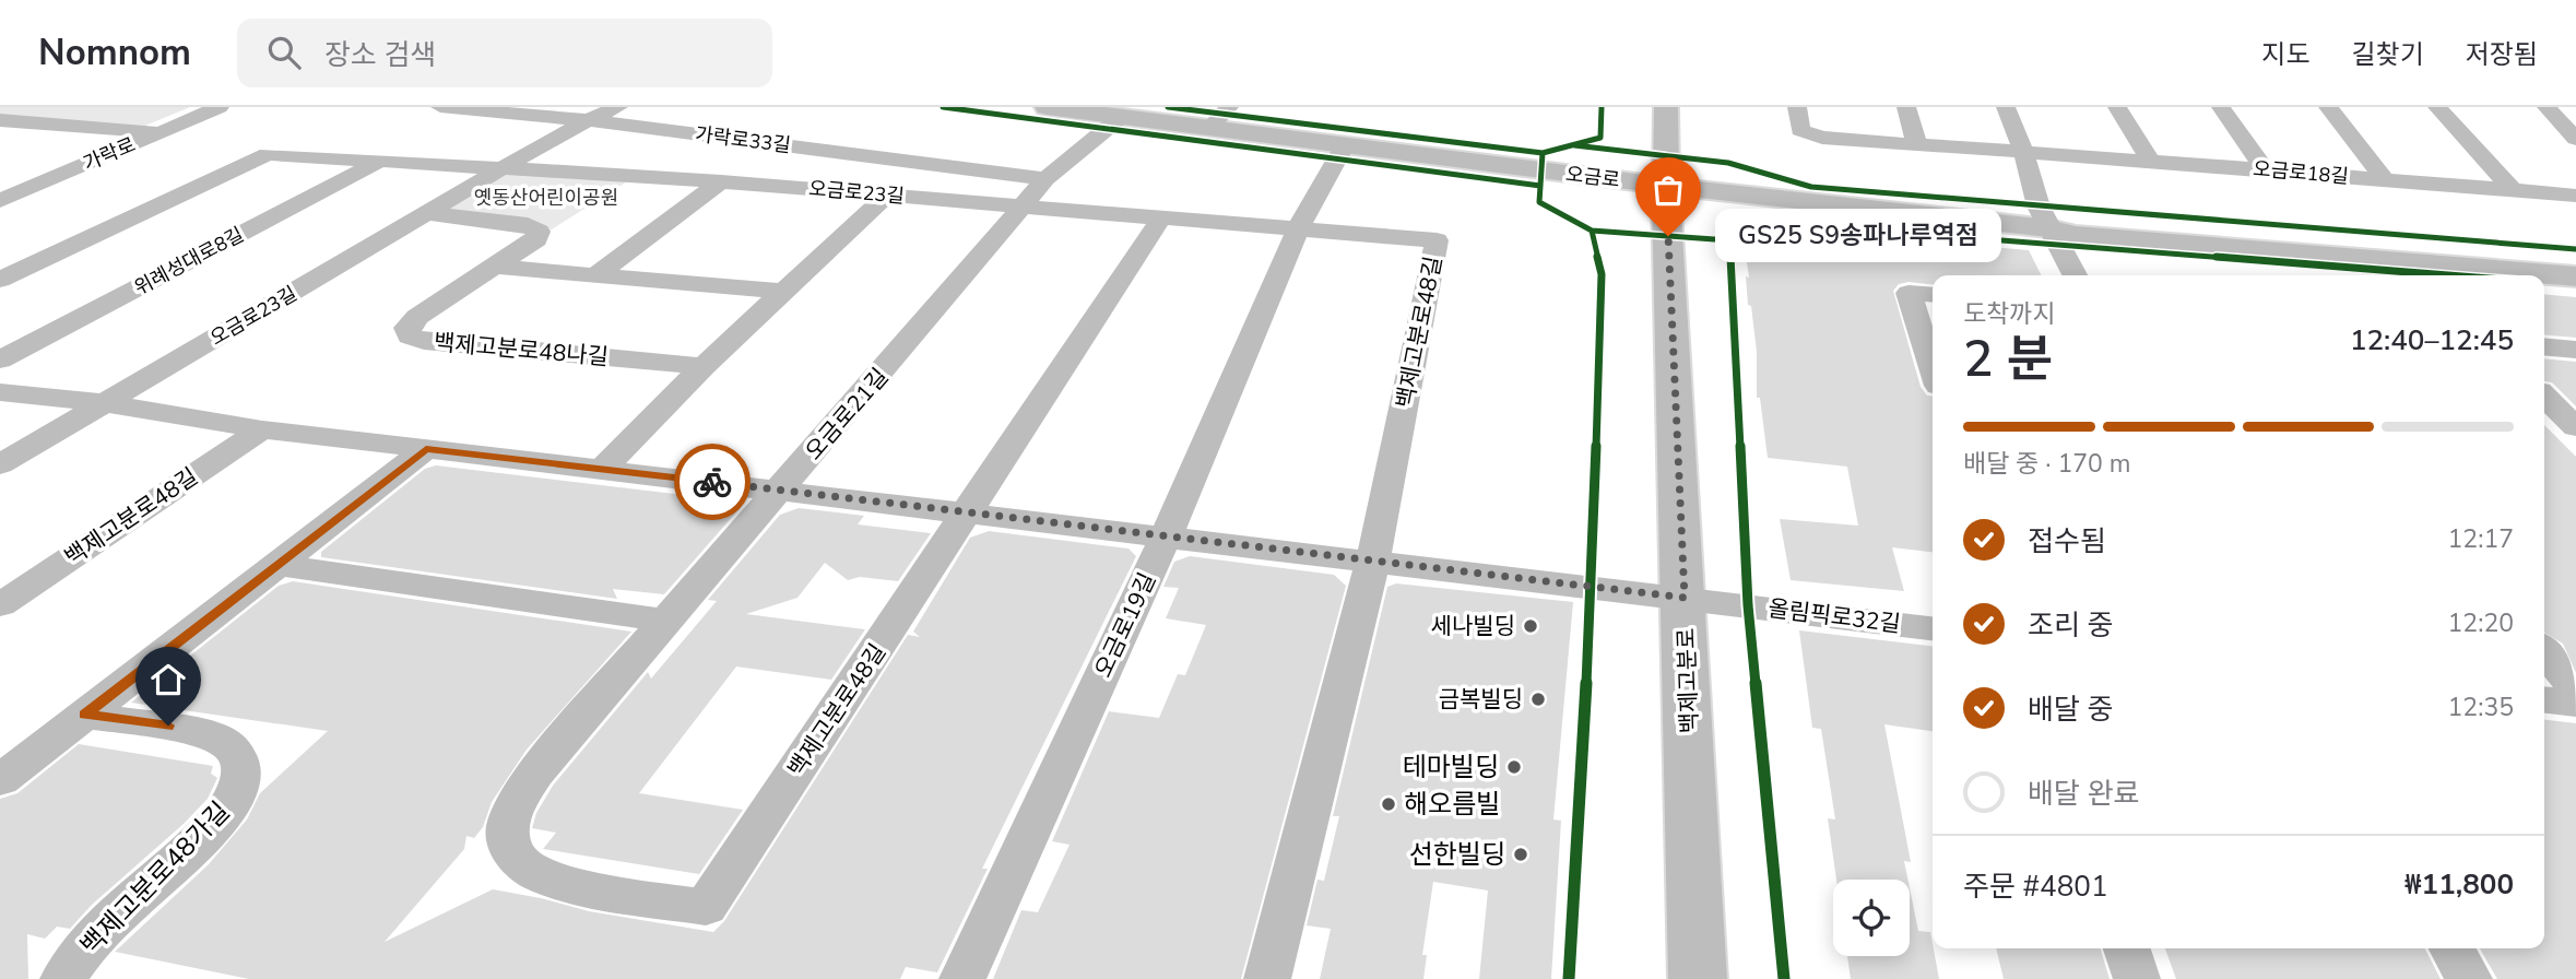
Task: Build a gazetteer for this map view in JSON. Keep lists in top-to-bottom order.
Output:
{
  "streets": {
    "main road": ["오금로", "백제고분로"],
    "street": [
      "가락로33길",
      "가락로",
      "오금로18길",
      "오금로23길",
      "위례성대로8길",
      "백제고분로48길",
      "백제고분로48나길",
      "오금로21길",
      "올림픽로32길",
      "오금로19길",
      "백제고분로48가길"
    ]
  },
  "crossings": [
    ["가락로33길", "오금로23길"],
    ["가락로33길", "오금로21길"],
    ["오금로", "오금로21길"],
    ["오금로", "오금로19길"],
    ["오금로", "백제고분로"],
    ["오금로23길", "위례성대로8길"],
    ["오금로23길", "백제고분로48나길"],
    ["오금로23길", "오금로21길"],
    ["백제고분로48길", "오금로21길"],
    ["백제고분로48길", "오금로19길"],
    ["올림픽로32길", "백제고분로"]
  ],
  "parks": ["옛동산어린이공원"],
  "places": [
    "GS25 S9송파나루역점",
    "세나빌딩",
    "금복빌딩",
    "테마빌딩",
    "해오름빌",
    "선한빌딩"
  ],
  "page": {
    "header": "Nomnom",
    "search": "장소 검색",
    "nav": ["지도", "길찾기", "저장됨"],
    "bubble": "GS25 S9송파나루역점",
    "heading": ["2 분", "도착까지", "12:40–12:45"],
    "panel": ["주문 #4801", "₩11,800"],
    "bar": "배달 중 · 170 m",
    "list": [
      ["접수됨", "12:17"],
      ["조리 중", "12:20"],
      ["배달 중", "12:35"],
      "배달 완료"
    ]
  }
}
